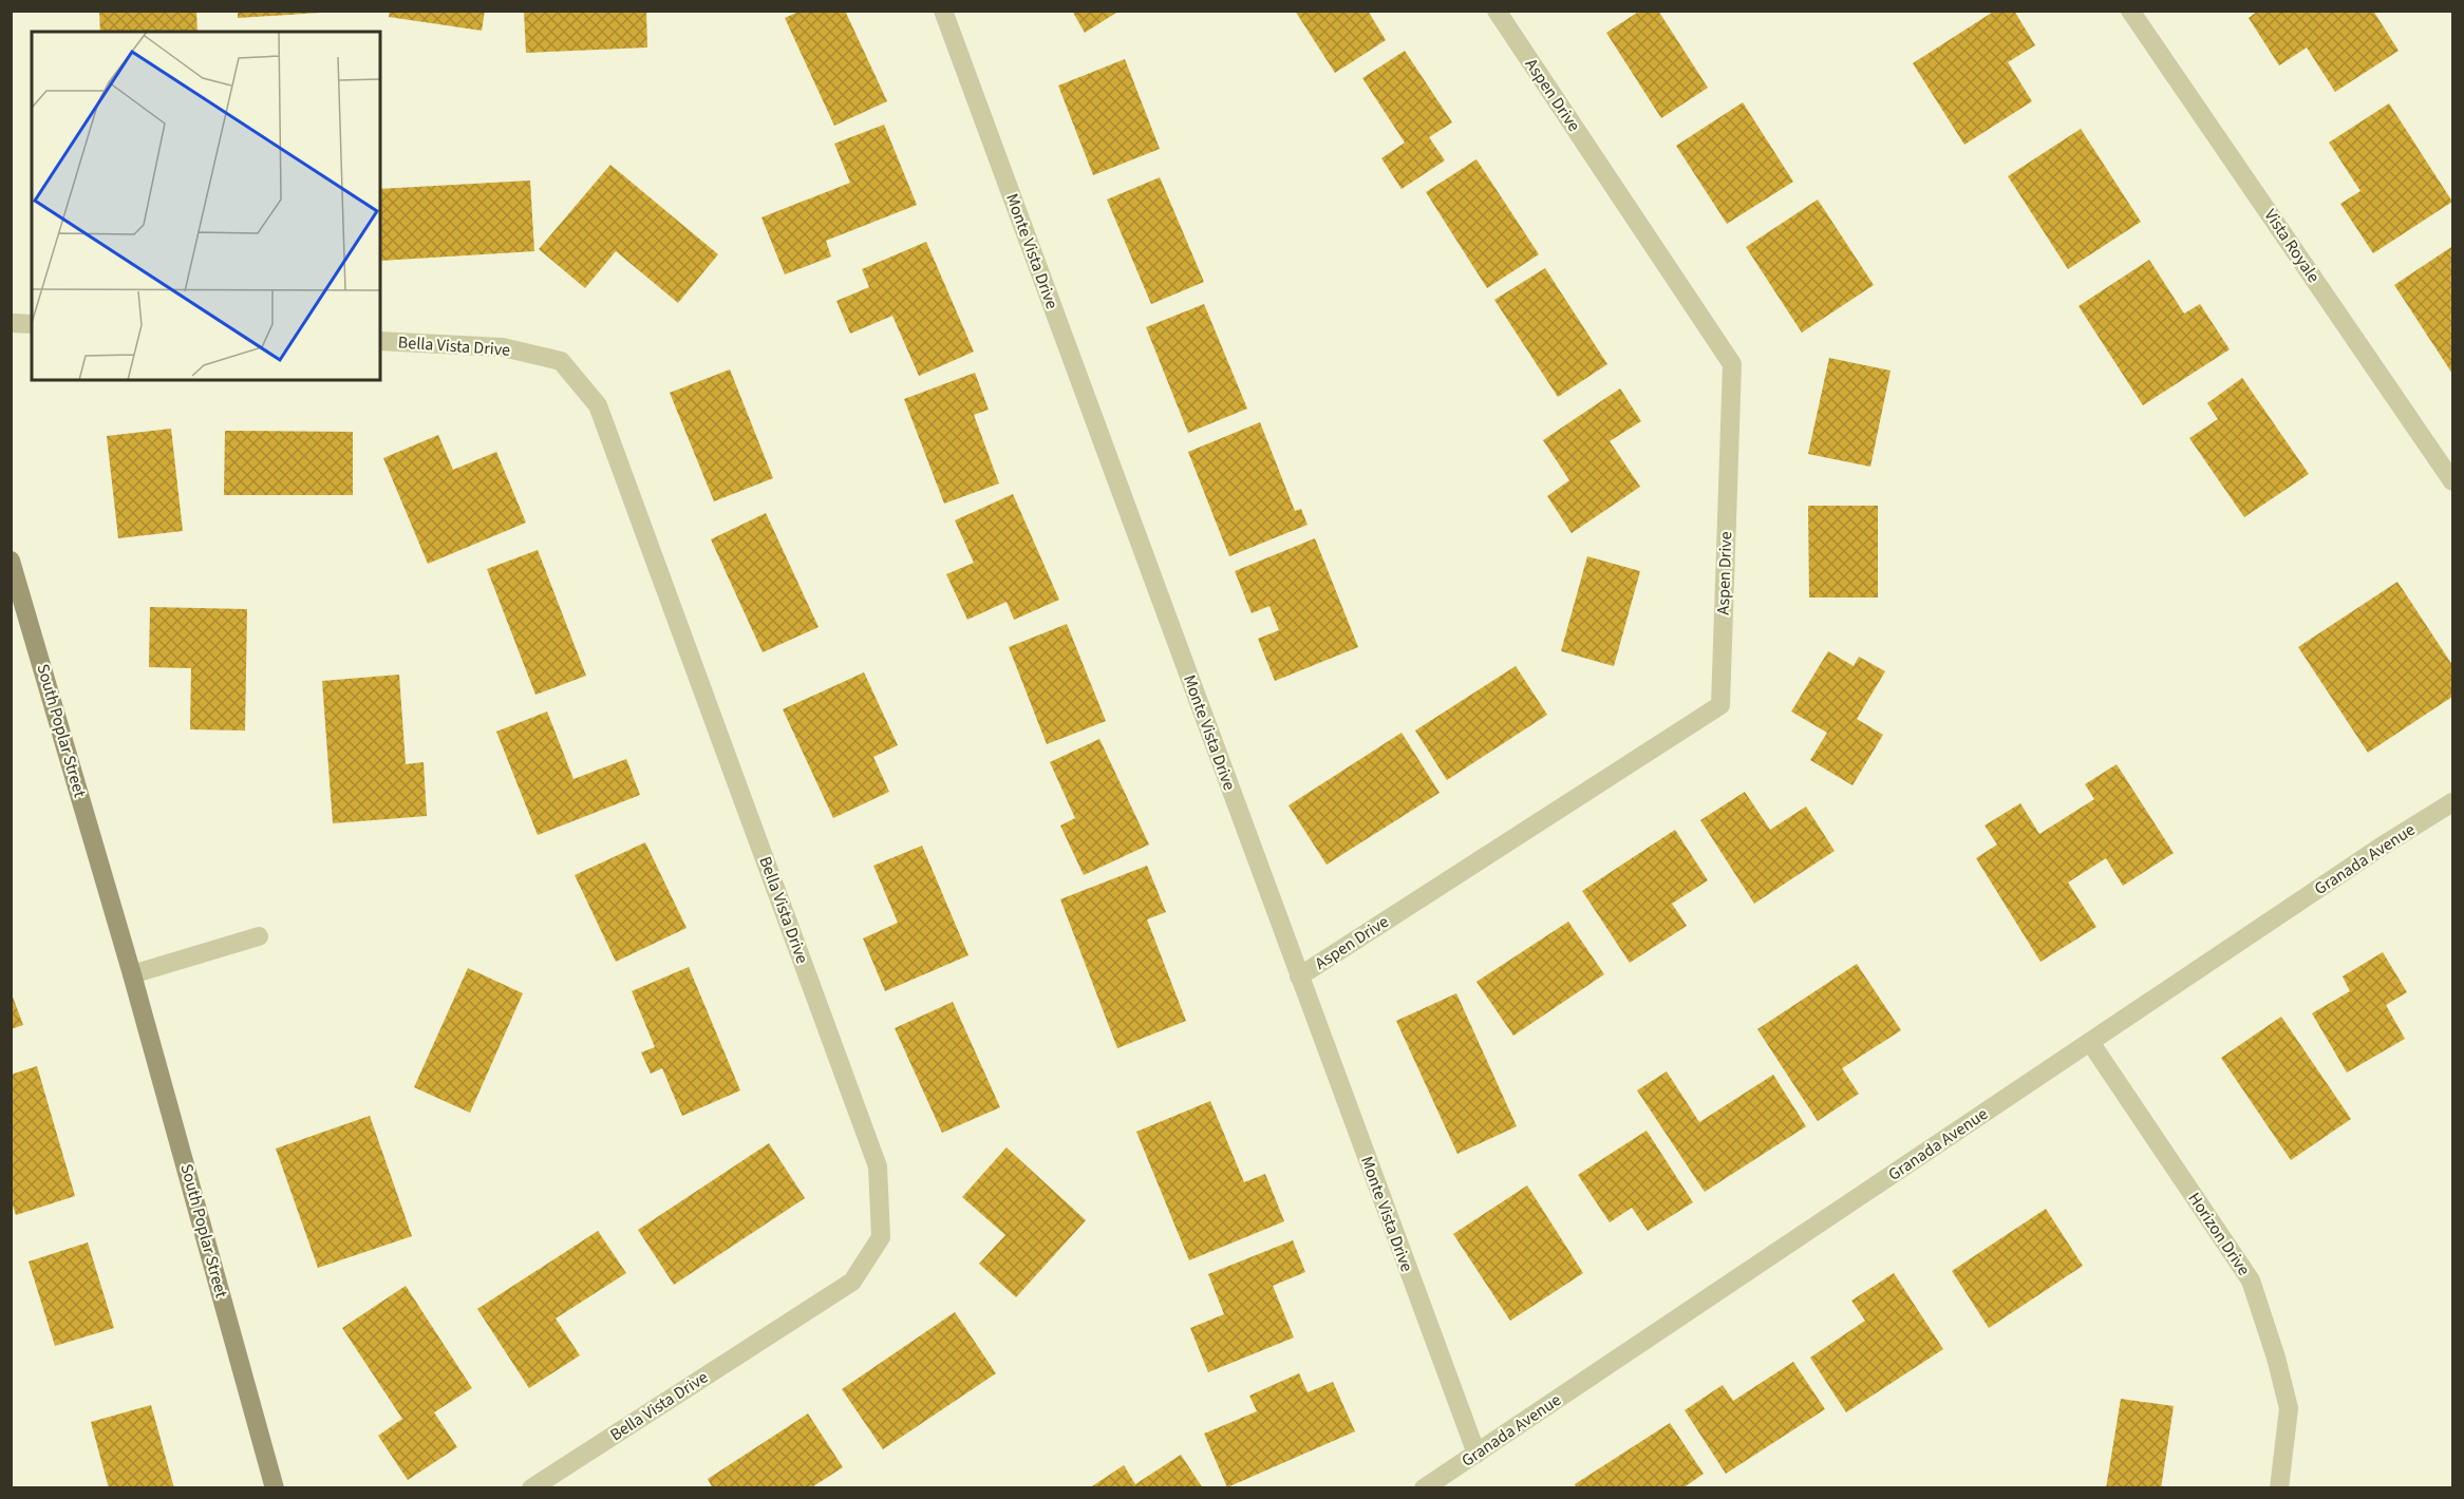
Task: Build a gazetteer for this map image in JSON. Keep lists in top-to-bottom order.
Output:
{
  "streets": {
    "main road": ["South Poplar Street"],
    "street": [
      "Aspen Drive",
      "Vista Royale",
      "Monte Vista Drive",
      "Bella Vista Drive",
      "Granada Avenue",
      "Horizon Drive"
    ]
  },
  "crossings": [
    ["Aspen Drive", "Monte Vista Drive"],
    ["Monte Vista Drive", "Granada Avenue"],
    ["Granada Avenue", "Horizon Drive"]
  ]
}
